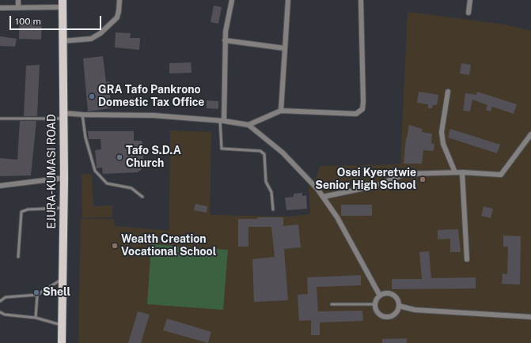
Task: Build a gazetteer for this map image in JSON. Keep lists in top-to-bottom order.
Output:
{
  "streets": {
    "main road": ["EJURA-KUMASI ROAD"]
  },
  "places": [
    "GRA Tafo Pankrono Domestic Tax Office",
    "Tafo S.D.A Church",
    "Osei Kyeretwie Senior High School",
    "Wealth Creation Vocational School",
    "Shell"
  ],
  "scale_bar": "100 m"
}
